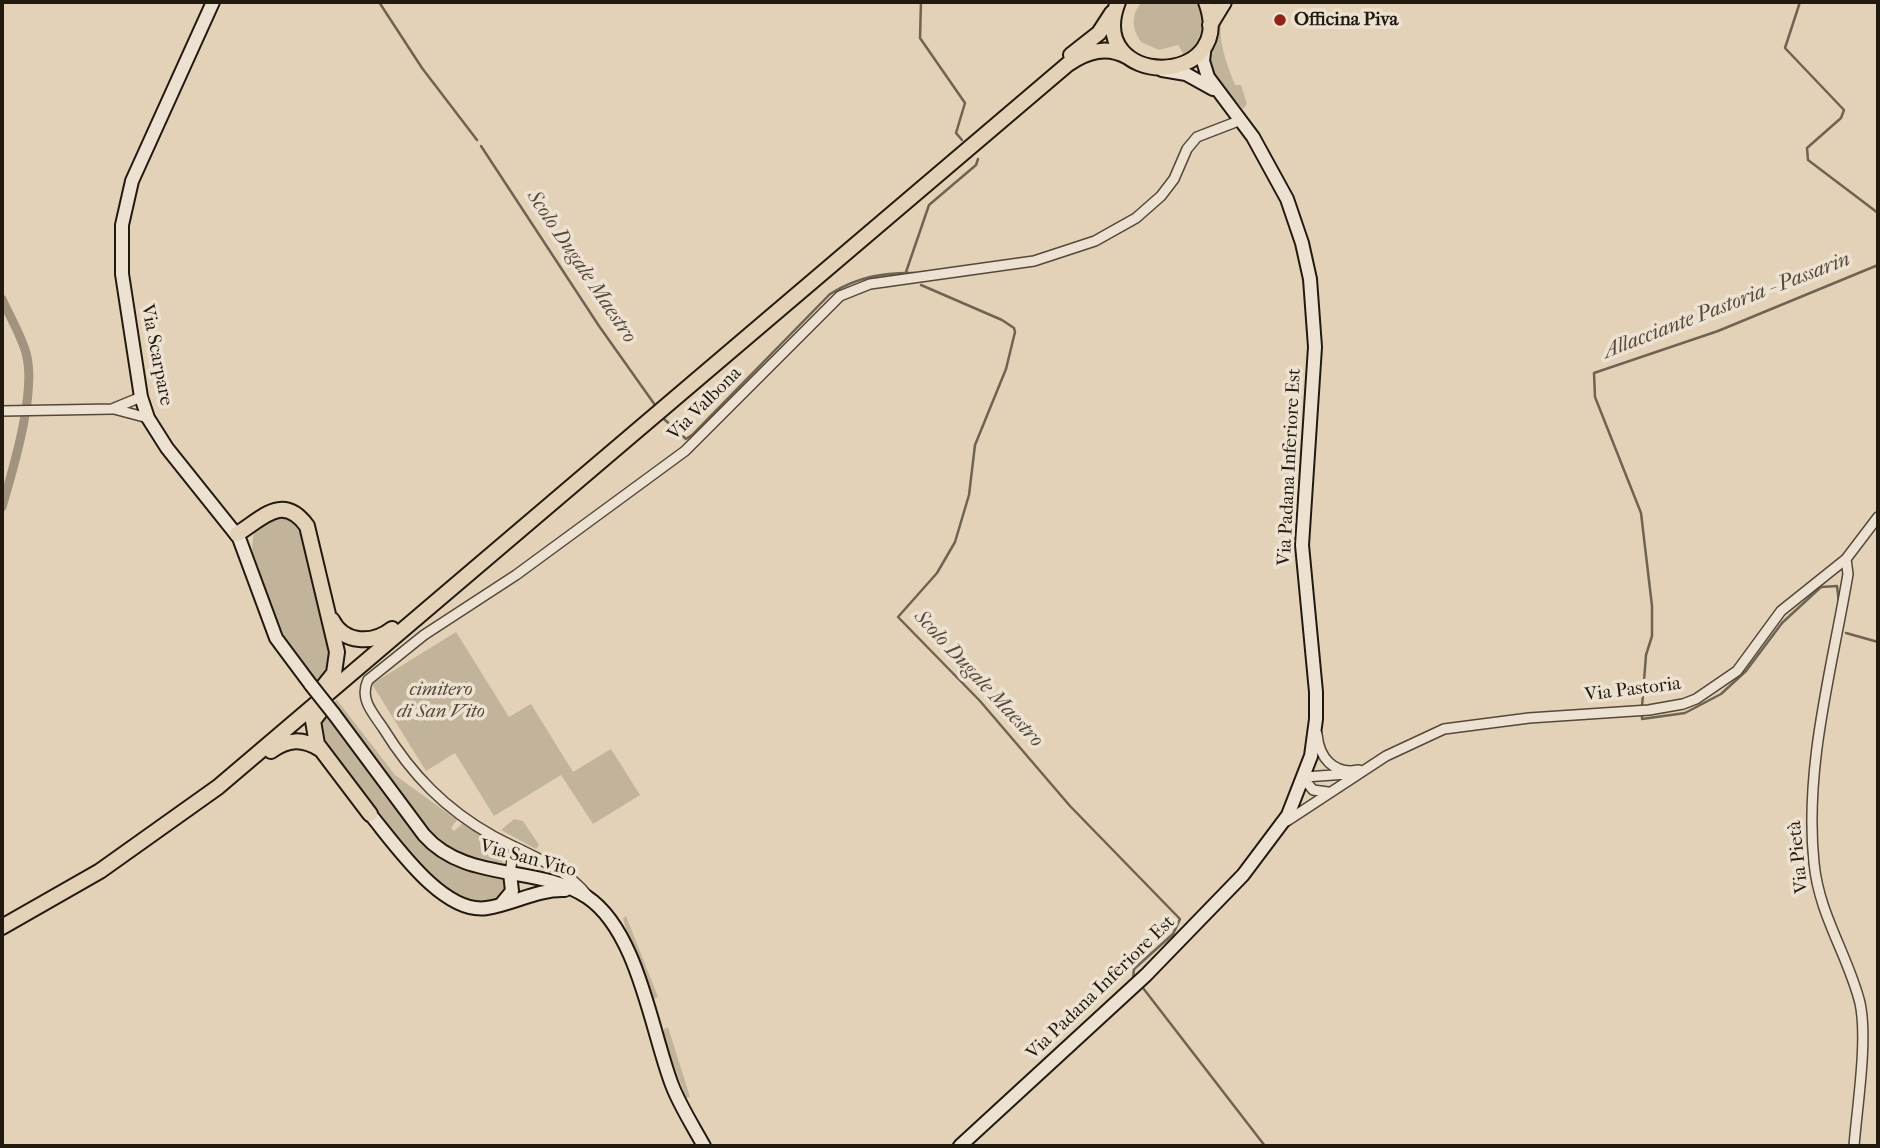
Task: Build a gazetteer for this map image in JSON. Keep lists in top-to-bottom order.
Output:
{
  "streets": {
    "street": [
      "Via Scarpare",
      "Via Valbona",
      "Via Padana Inferiore Est",
      "Via Pastoria",
      "Via Pietà",
      "Via San Vito"
    ]
  },
  "crossings": [
    ["Via Scarpare", "Via San Vito"],
    ["Via Valbona", "Via Padana Inferiore Est"],
    ["Via Valbona", "Via San Vito"],
    ["Via Padana Inferiore Est", "Via Pastoria"],
    ["Via Pastoria", "Via Pietà"]
  ],
  "water": ["Scolo Dugale Maestro", "Allacciante Pastoria - Passarin"],
  "parks": ["cimitero di San Vito"],
  "places": ["Officina Piva"]
}
